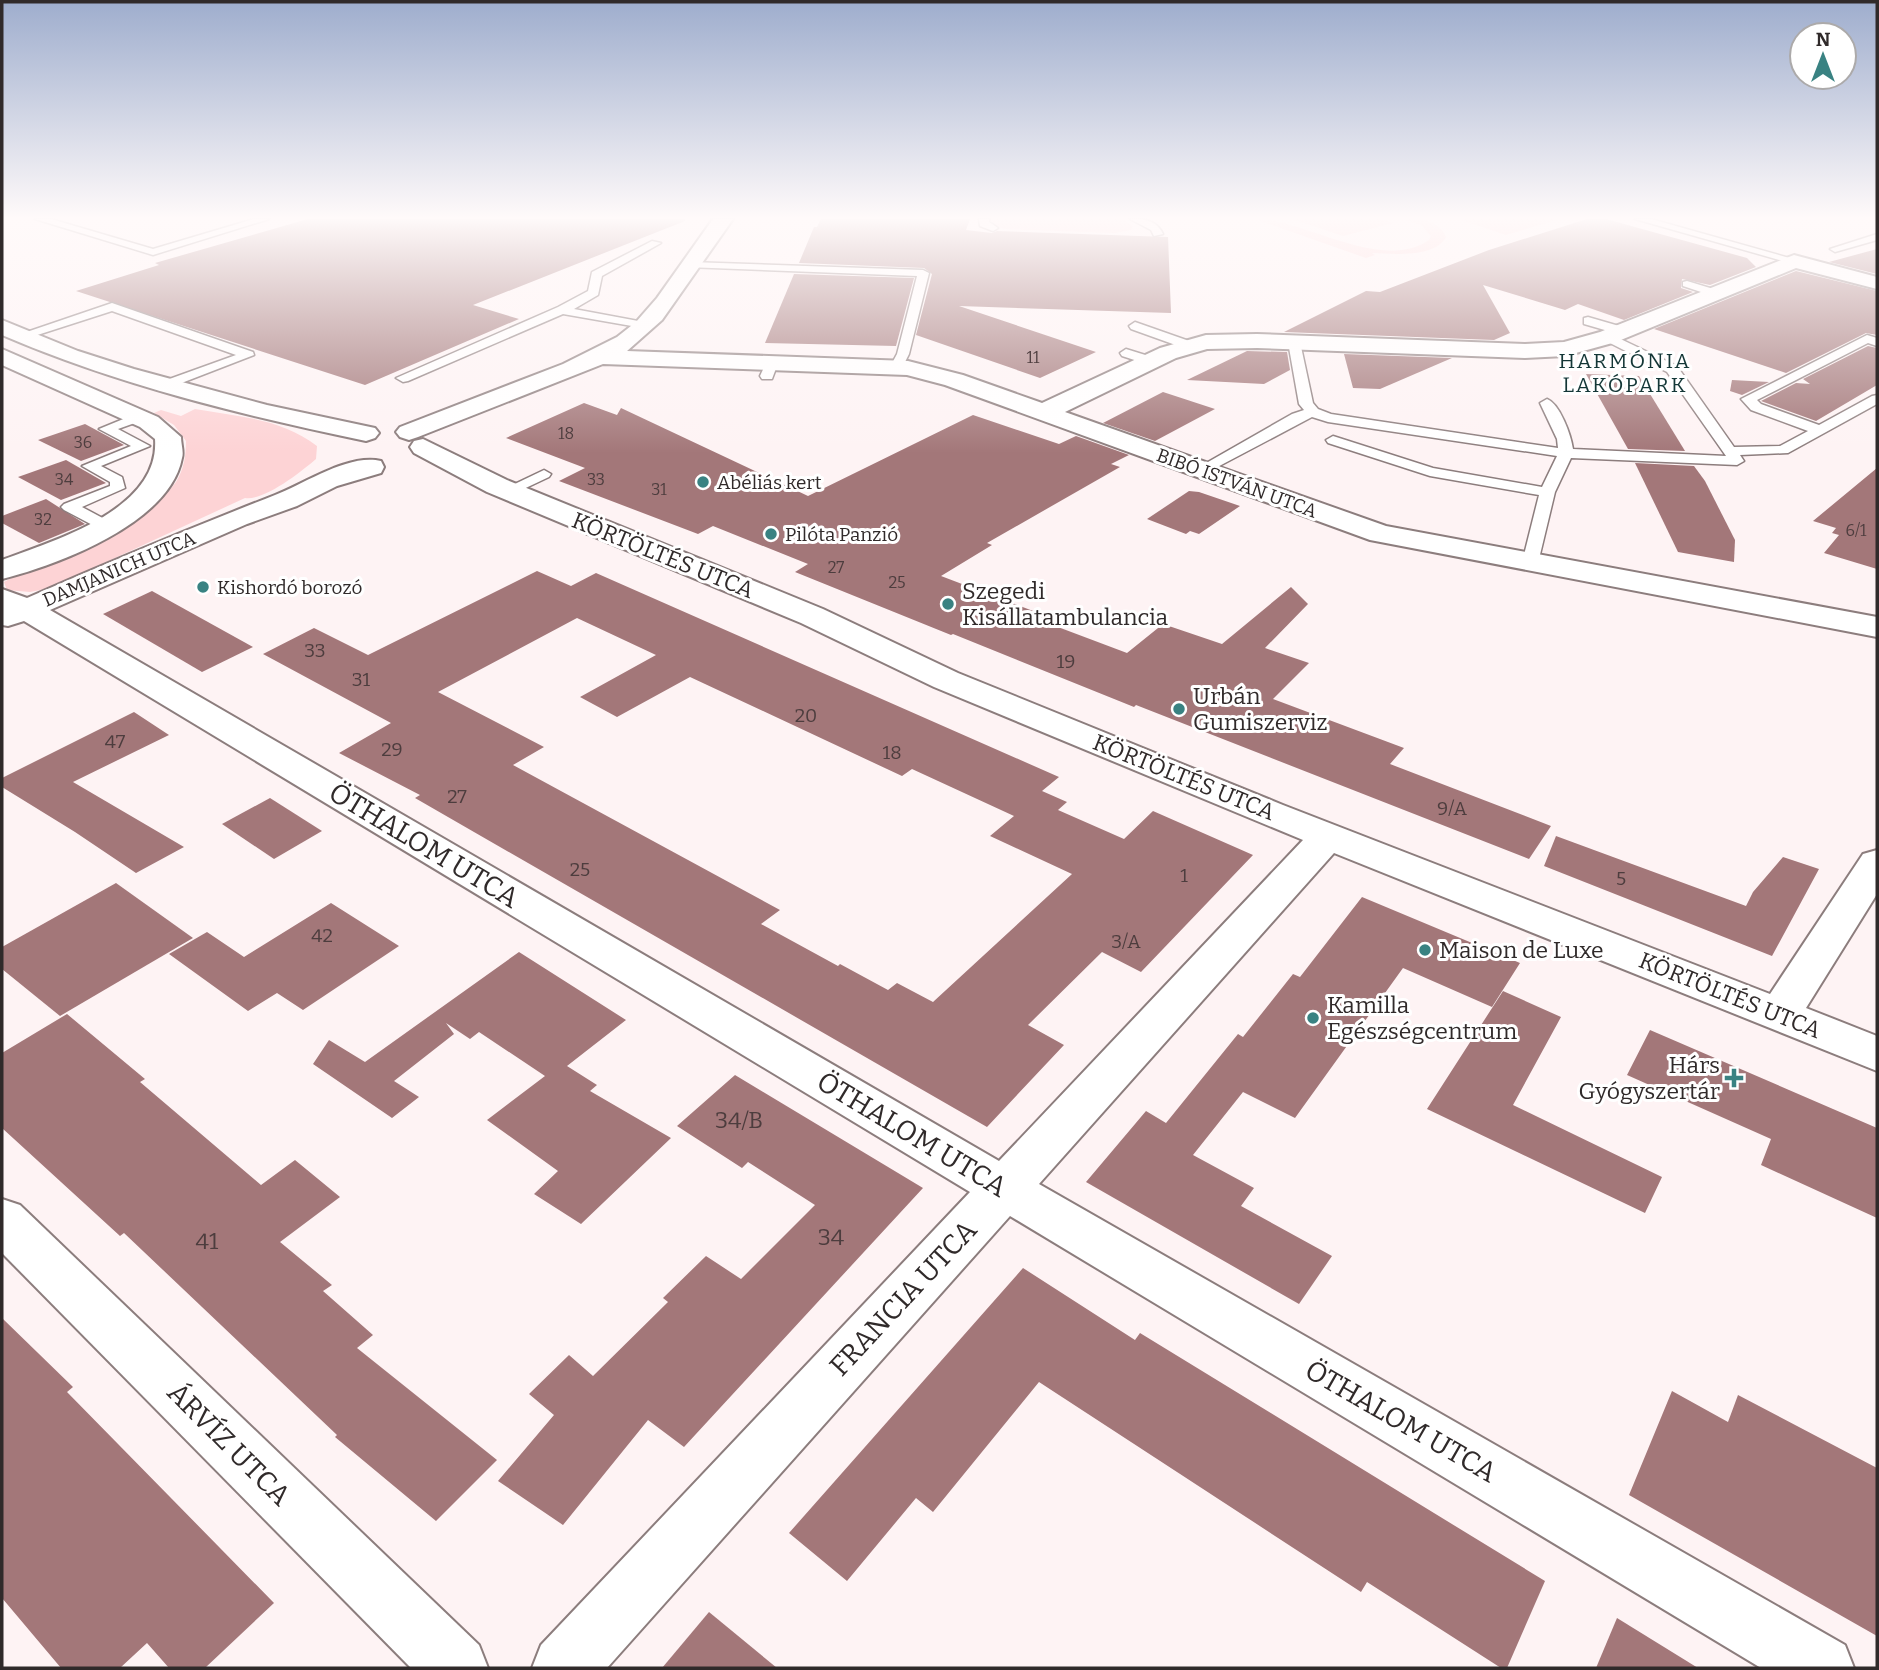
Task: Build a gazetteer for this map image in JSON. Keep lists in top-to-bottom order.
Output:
{
  "streets": {
    "street": [
      "BIBÓ ISTVÁN UTCA",
      "KÖRTÖLTÉS UTCA",
      "DAMJANICH UTCA",
      "ÖTHALOM UTCA",
      "FRANCIA UTCA",
      "ÁRVÍZ UTCA"
    ]
  },
  "crossings": [
    ["BIBÓ ISTVÁN UTCA", "DAMJANICH UTCA"],
    ["KÖRTÖLTÉS UTCA", "DAMJANICH UTCA"],
    ["KÖRTÖLTÉS UTCA", "FRANCIA UTCA"],
    ["DAMJANICH UTCA", "ÖTHALOM UTCA"],
    ["ÖTHALOM UTCA", "FRANCIA UTCA"]
  ],
  "districts": ["HARMÓNIA LAKÓPARK"],
  "places": {
    "other": [
      "Abéliás kert",
      "Pilóta Panzió",
      "Kishordó borozó",
      "Szegedi Kisállatambulancia",
      "Urbán Gumiszerviz",
      "Maison de Luxe",
      "Kamilla Egészségcentrum"
    ],
    "health": ["Hárs Gyógyszertár"]
  },
  "house_numbers": [
    "11",
    "18",
    "36",
    "34",
    "33",
    "31",
    "32",
    "6/1",
    "27",
    "25",
    "33",
    "19",
    "31",
    "20",
    "47",
    "29",
    "18",
    "27",
    "9/A",
    "25",
    "1",
    "5",
    "42",
    "3/A",
    "34/B",
    "34",
    "41"
  ],
  "north": "top"
}
